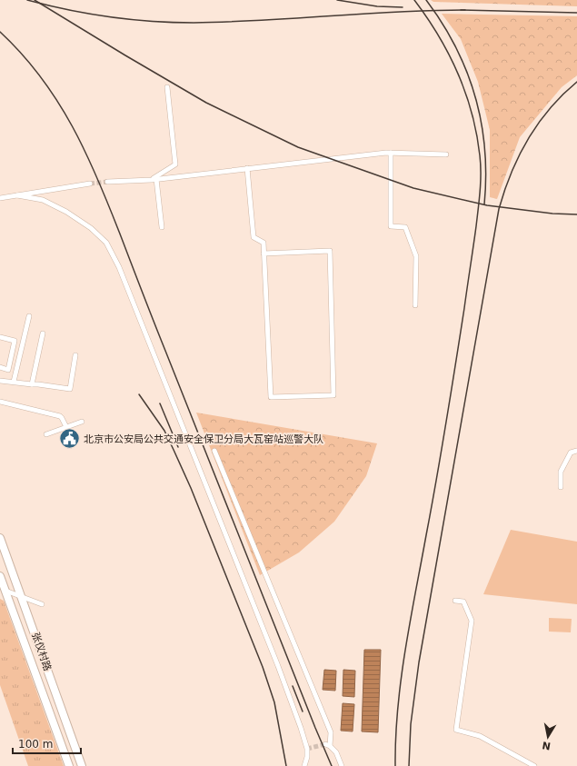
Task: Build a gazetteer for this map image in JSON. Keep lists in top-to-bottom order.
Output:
{
  "streets": {
    "main road": ["张仪村路"]
  },
  "places": {
    "public building": ["北京市公安局公共交通安全保卫分局大瓦窑站巡警大队"]
  },
  "scale_bar": "100 m",
  "north": "bottom"
}
